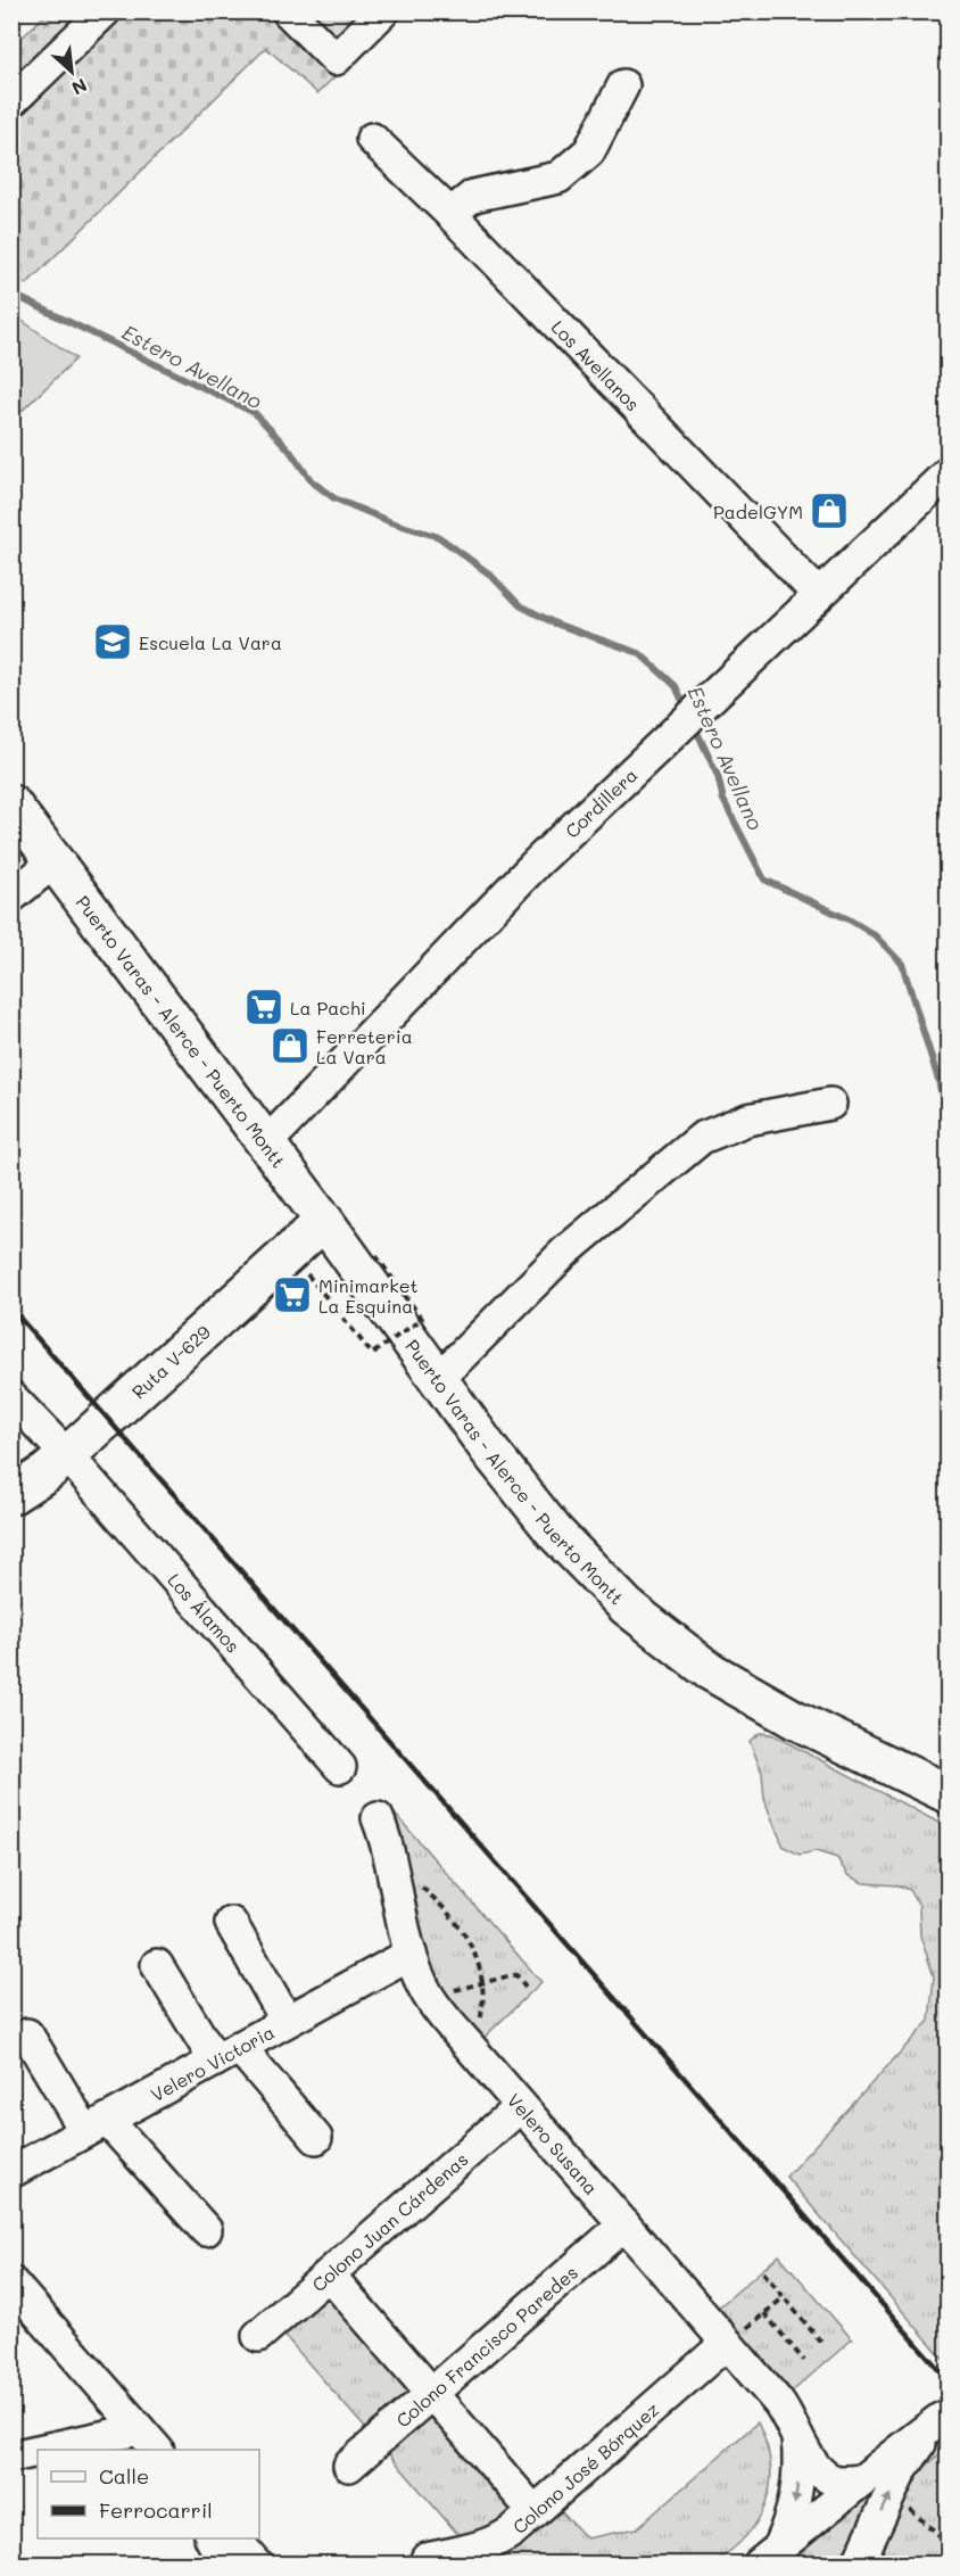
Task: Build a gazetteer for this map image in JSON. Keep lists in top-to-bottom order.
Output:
{
  "streets": {
    "main road": ["Puerto Varas - Alerce - Puerto Montt", "Ruta V-629"],
    "street": [
      "Los Avellanos",
      "Cordillera",
      "Los Álamos",
      "Velero Victoria",
      "Velero Susana",
      "Colono Juan Cárdenas",
      "Colono Francisco Paredes",
      "Colono José Bórquez"
    ]
  },
  "crossings": [
    ["Los Avellanos", "Cordillera"],
    ["Cordillera", "Puerto Varas - Alerce - Puerto Montt"],
    ["Puerto Varas - Alerce - Puerto Montt", "Ruta V-629"],
    ["Ruta V-629", "Los Álamos"],
    ["Velero Victoria", "Velero Susana"],
    ["Velero Susana", "Colono Juan Cárdenas"],
    ["Velero Susana", "Colono Francisco Paredes"],
    ["Velero Susana", "Colono José Bórquez"]
  ],
  "water": ["Estero Avellano"],
  "places": {
    "shop": ["PadelGYM", "Ferreteria La Vara"],
    "school or university": ["Escuela La Vara"],
    "supermarket": ["La Pachi", "Minimarket La Esquina"]
  },
  "legend": ["Calle", "Ferrocarril"],
  "north": "bottom right"
}
